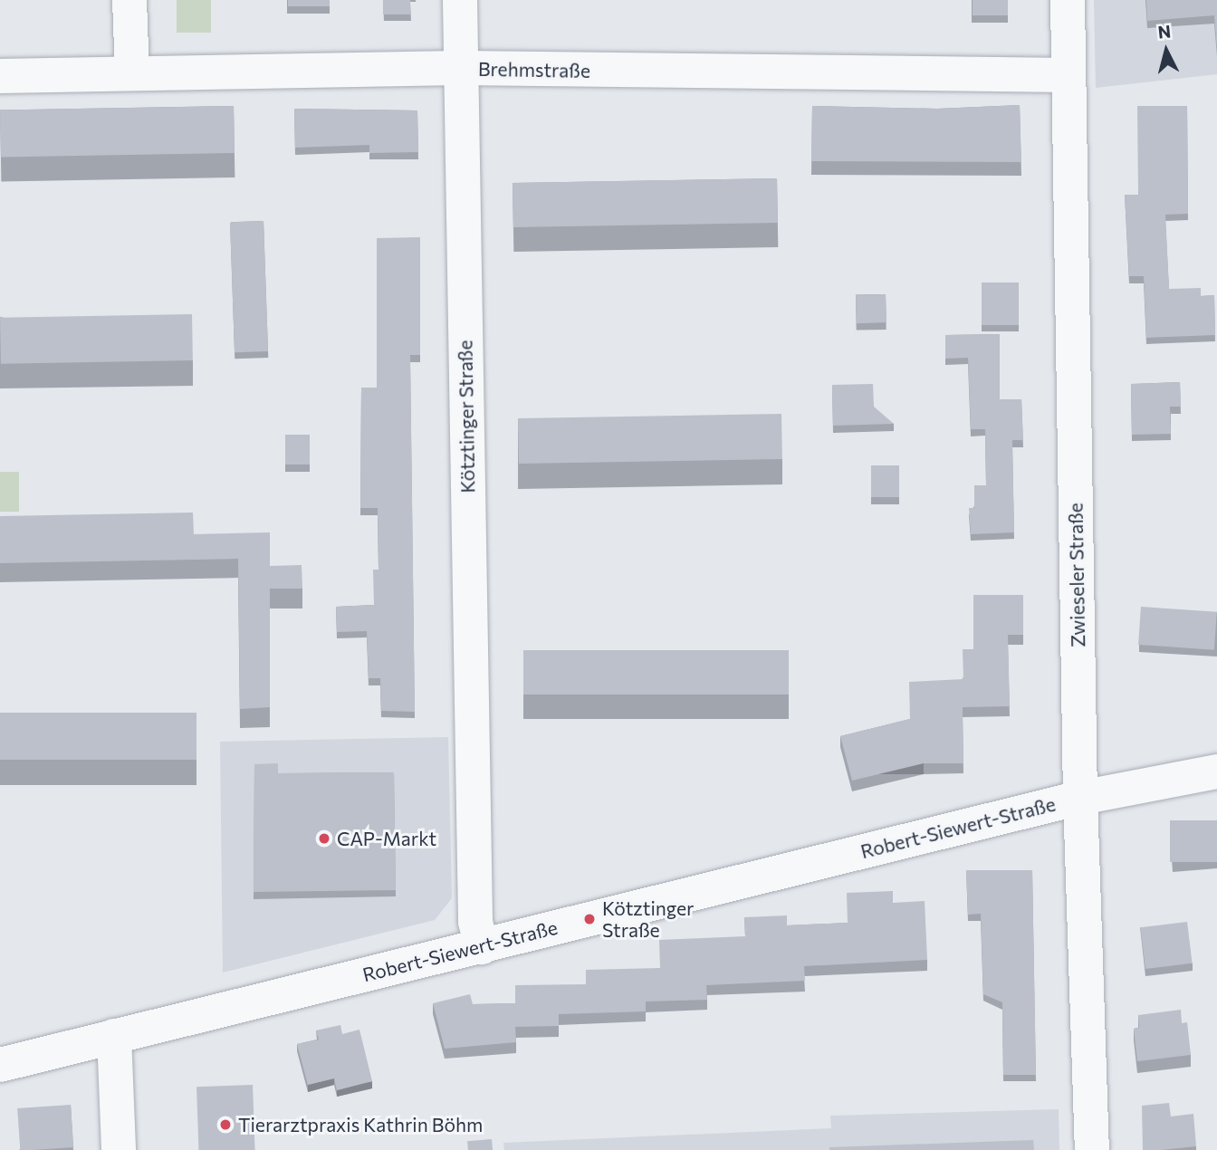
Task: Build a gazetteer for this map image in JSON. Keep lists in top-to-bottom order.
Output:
{
  "streets": {
    "street": [
      "Brehmstraße",
      "Kötztinger Straße",
      "Zwieseler Straße",
      "Robert-Siewert-Straße"
    ]
  },
  "crossings": [
    ["Brehmstraße", "Kötztinger Straße"],
    ["Brehmstraße", "Zwieseler Straße"],
    ["Kötztinger Straße", "Robert-Siewert-Straße"],
    ["Zwieseler Straße", "Robert-Siewert-Straße"]
  ],
  "places": ["CAP-Markt", "Kötztinger Straße", "Tierarztpraxis Kathrin Böhm"],
  "north": "top"
}
